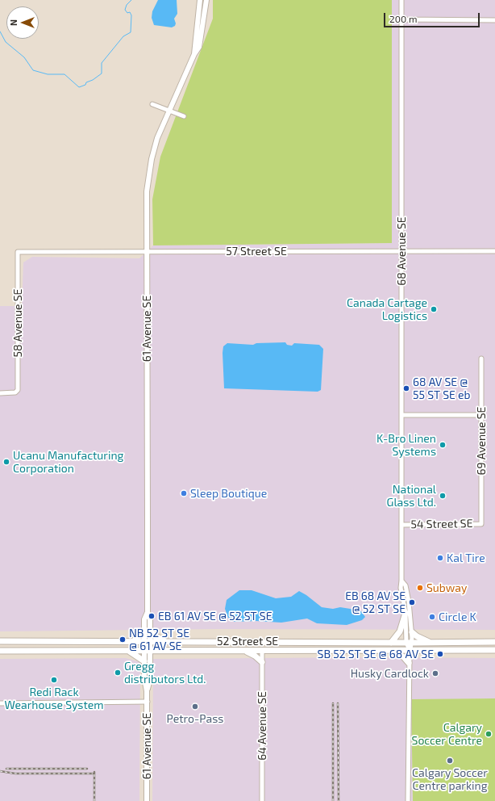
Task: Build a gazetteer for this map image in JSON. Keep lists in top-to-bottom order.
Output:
{
  "streets": {
    "main road": ["52 Street SE"],
    "street": [
      "57 Street SE",
      "68 Avenue SE",
      "58 Avenue SE",
      "61 Avenue SE",
      "69 Avenue SE",
      "54 Street SE",
      "64 Avenue SE"
    ]
  },
  "crossings": [
    ["57 Street SE", "68 Avenue SE"],
    ["57 Street SE", "58 Avenue SE"],
    ["57 Street SE", "61 Avenue SE"],
    ["68 Avenue SE", "54 Street SE"],
    ["68 Avenue SE", "52 Street SE"],
    ["61 Avenue SE", "52 Street SE"],
    ["69 Avenue SE", "54 Street SE"],
    ["52 Street SE", "64 Avenue SE"]
  ],
  "places": [
    "Canada Cartage Logistics",
    "68 AV SE @ 55 ST SE eb",
    "K-Bro Linen Systems",
    "Ucanu Manufacturing Corporation",
    "Sleep Boutique",
    "National Glass Ltd.",
    "Kal Tire",
    "Subway",
    "EB 68 AV SE @ 52 ST SE",
    "EB 61 AV SE @ 52 ST SE",
    "Circle K",
    "NB 52 ST SE @ 61 AV SE",
    "SB 52 ST SE @ 68 AV SE",
    "Gregg distributors Ltd.",
    "Husky Cardlock",
    "Redi Rack Wearhouse System",
    "Petro-Pass",
    "Calgary Soccer Centre",
    "Calgary Soccer Centre parking"
  ],
  "scale_bar": "200 m",
  "north": "left"
}
